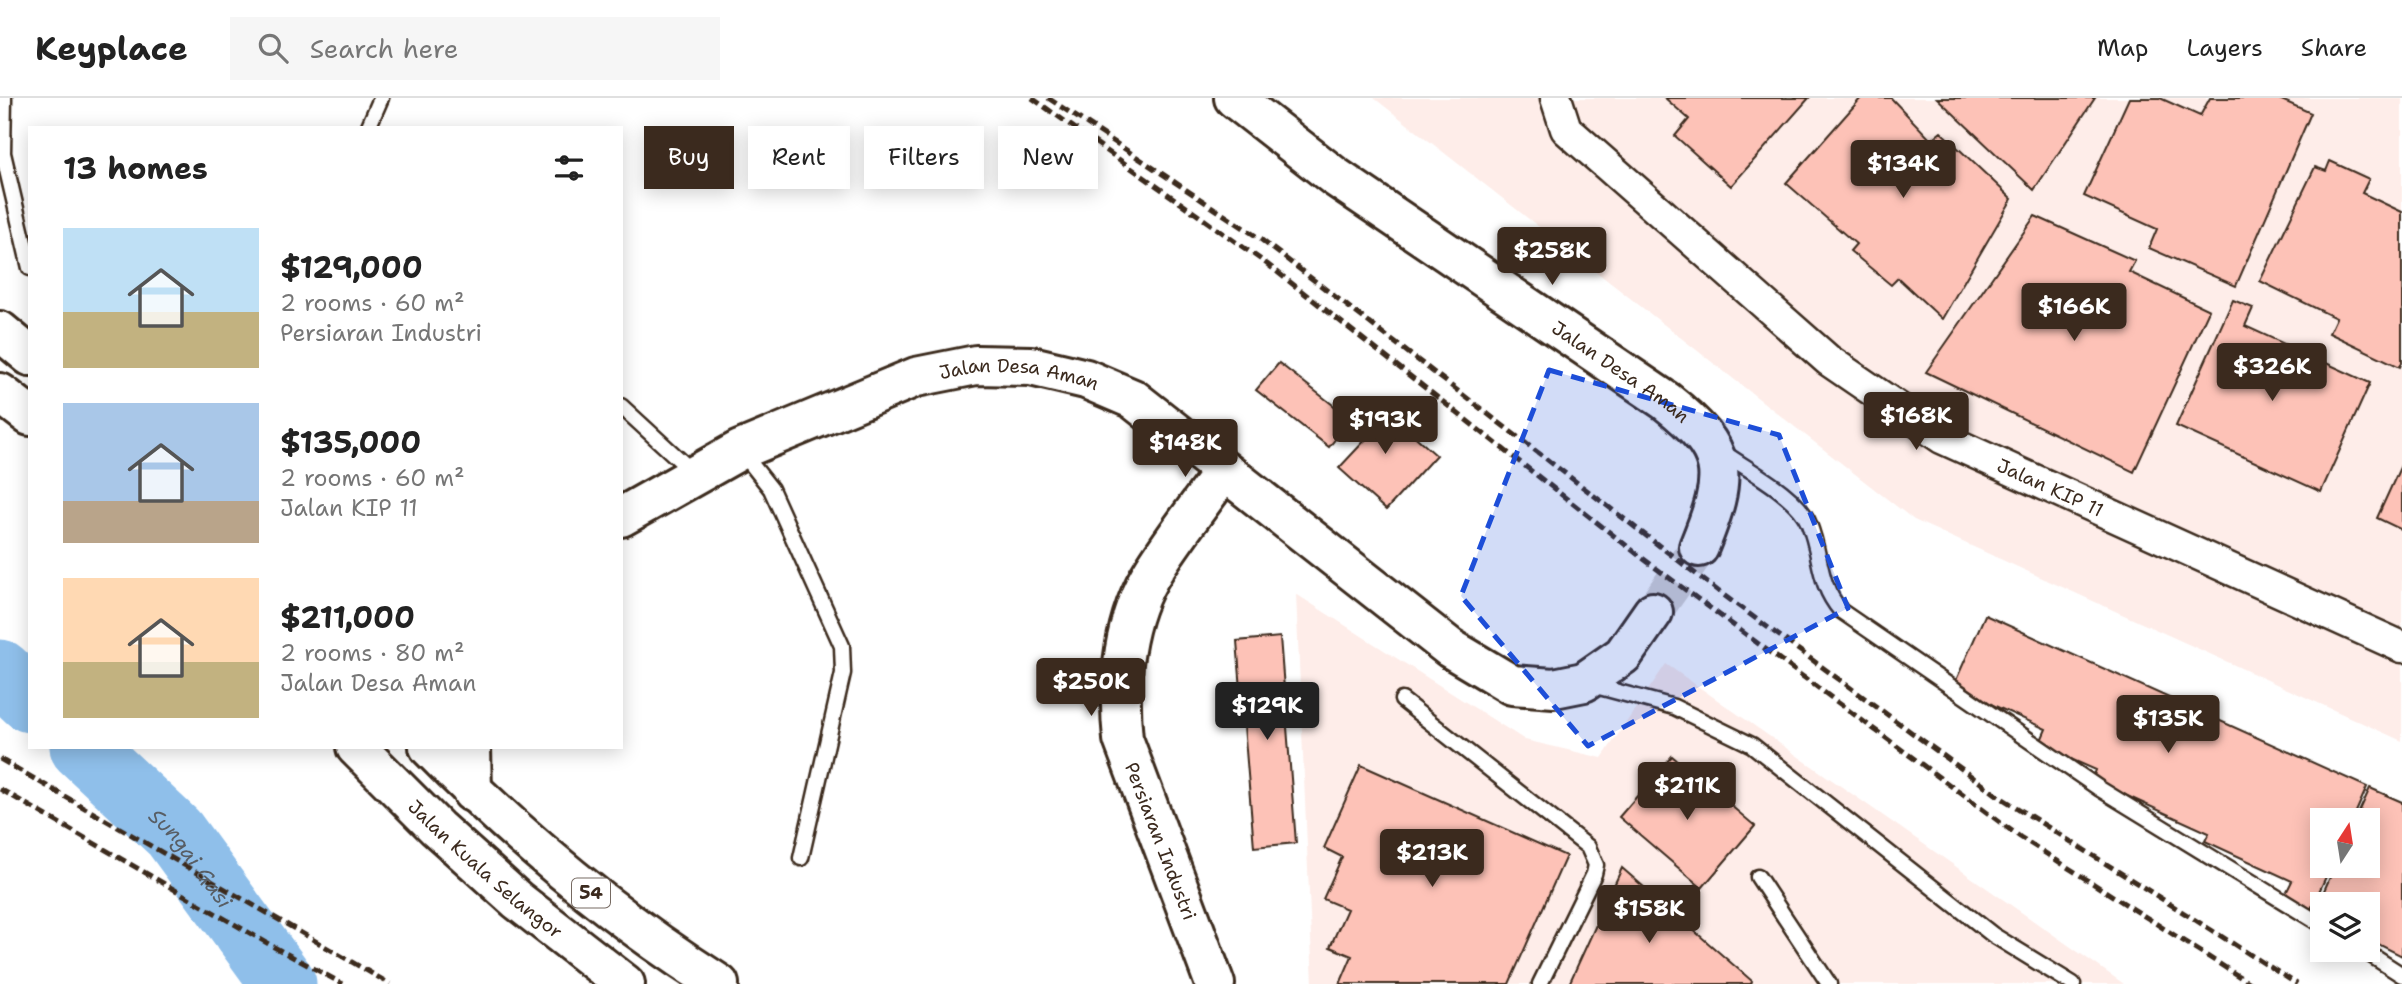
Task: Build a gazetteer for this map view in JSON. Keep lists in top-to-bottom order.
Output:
{
  "streets": {
    "main road": [
      "Jalan Desa Aman",
      "Persiaran Industri",
      "Jalan Kuala Selangor",
      "54"
    ],
    "street": ["Jalan KIP 11"]
  },
  "crossings": [
    ["Jalan Desa Aman", "Persiaran Industri"]
  ],
  "water": ["Sungai Gasi"],
  "north": "top",
  "page": {
    "header": "Keyplace",
    "search": "Search here",
    "nav": ["Map", "Layers", "Share"],
    "chip": [
      "Buy",
      "Rent",
      "Filters",
      "New"
    ],
    "heading": "13 homes",
    "price": [
      "$134K",
      "$258K",
      "$166K",
      "$326K",
      "$168K",
      "$193K",
      "$148K",
      "$250K",
      "$129K",
      "$135K",
      "$211K",
      "$213K",
      "$158K"
    ],
    "list": [
      {
        "name": "$129,000",
        "note": "2 rooms · 60 m² · Persiaran Industri"
      },
      {
        "name": "$135,000",
        "note": "2 rooms · 60 m² · Jalan KIP 11"
      },
      {
        "name": "$211,000",
        "note": "2 rooms · 80 m² · Jalan Desa Aman"
      }
    ]
  }
}
